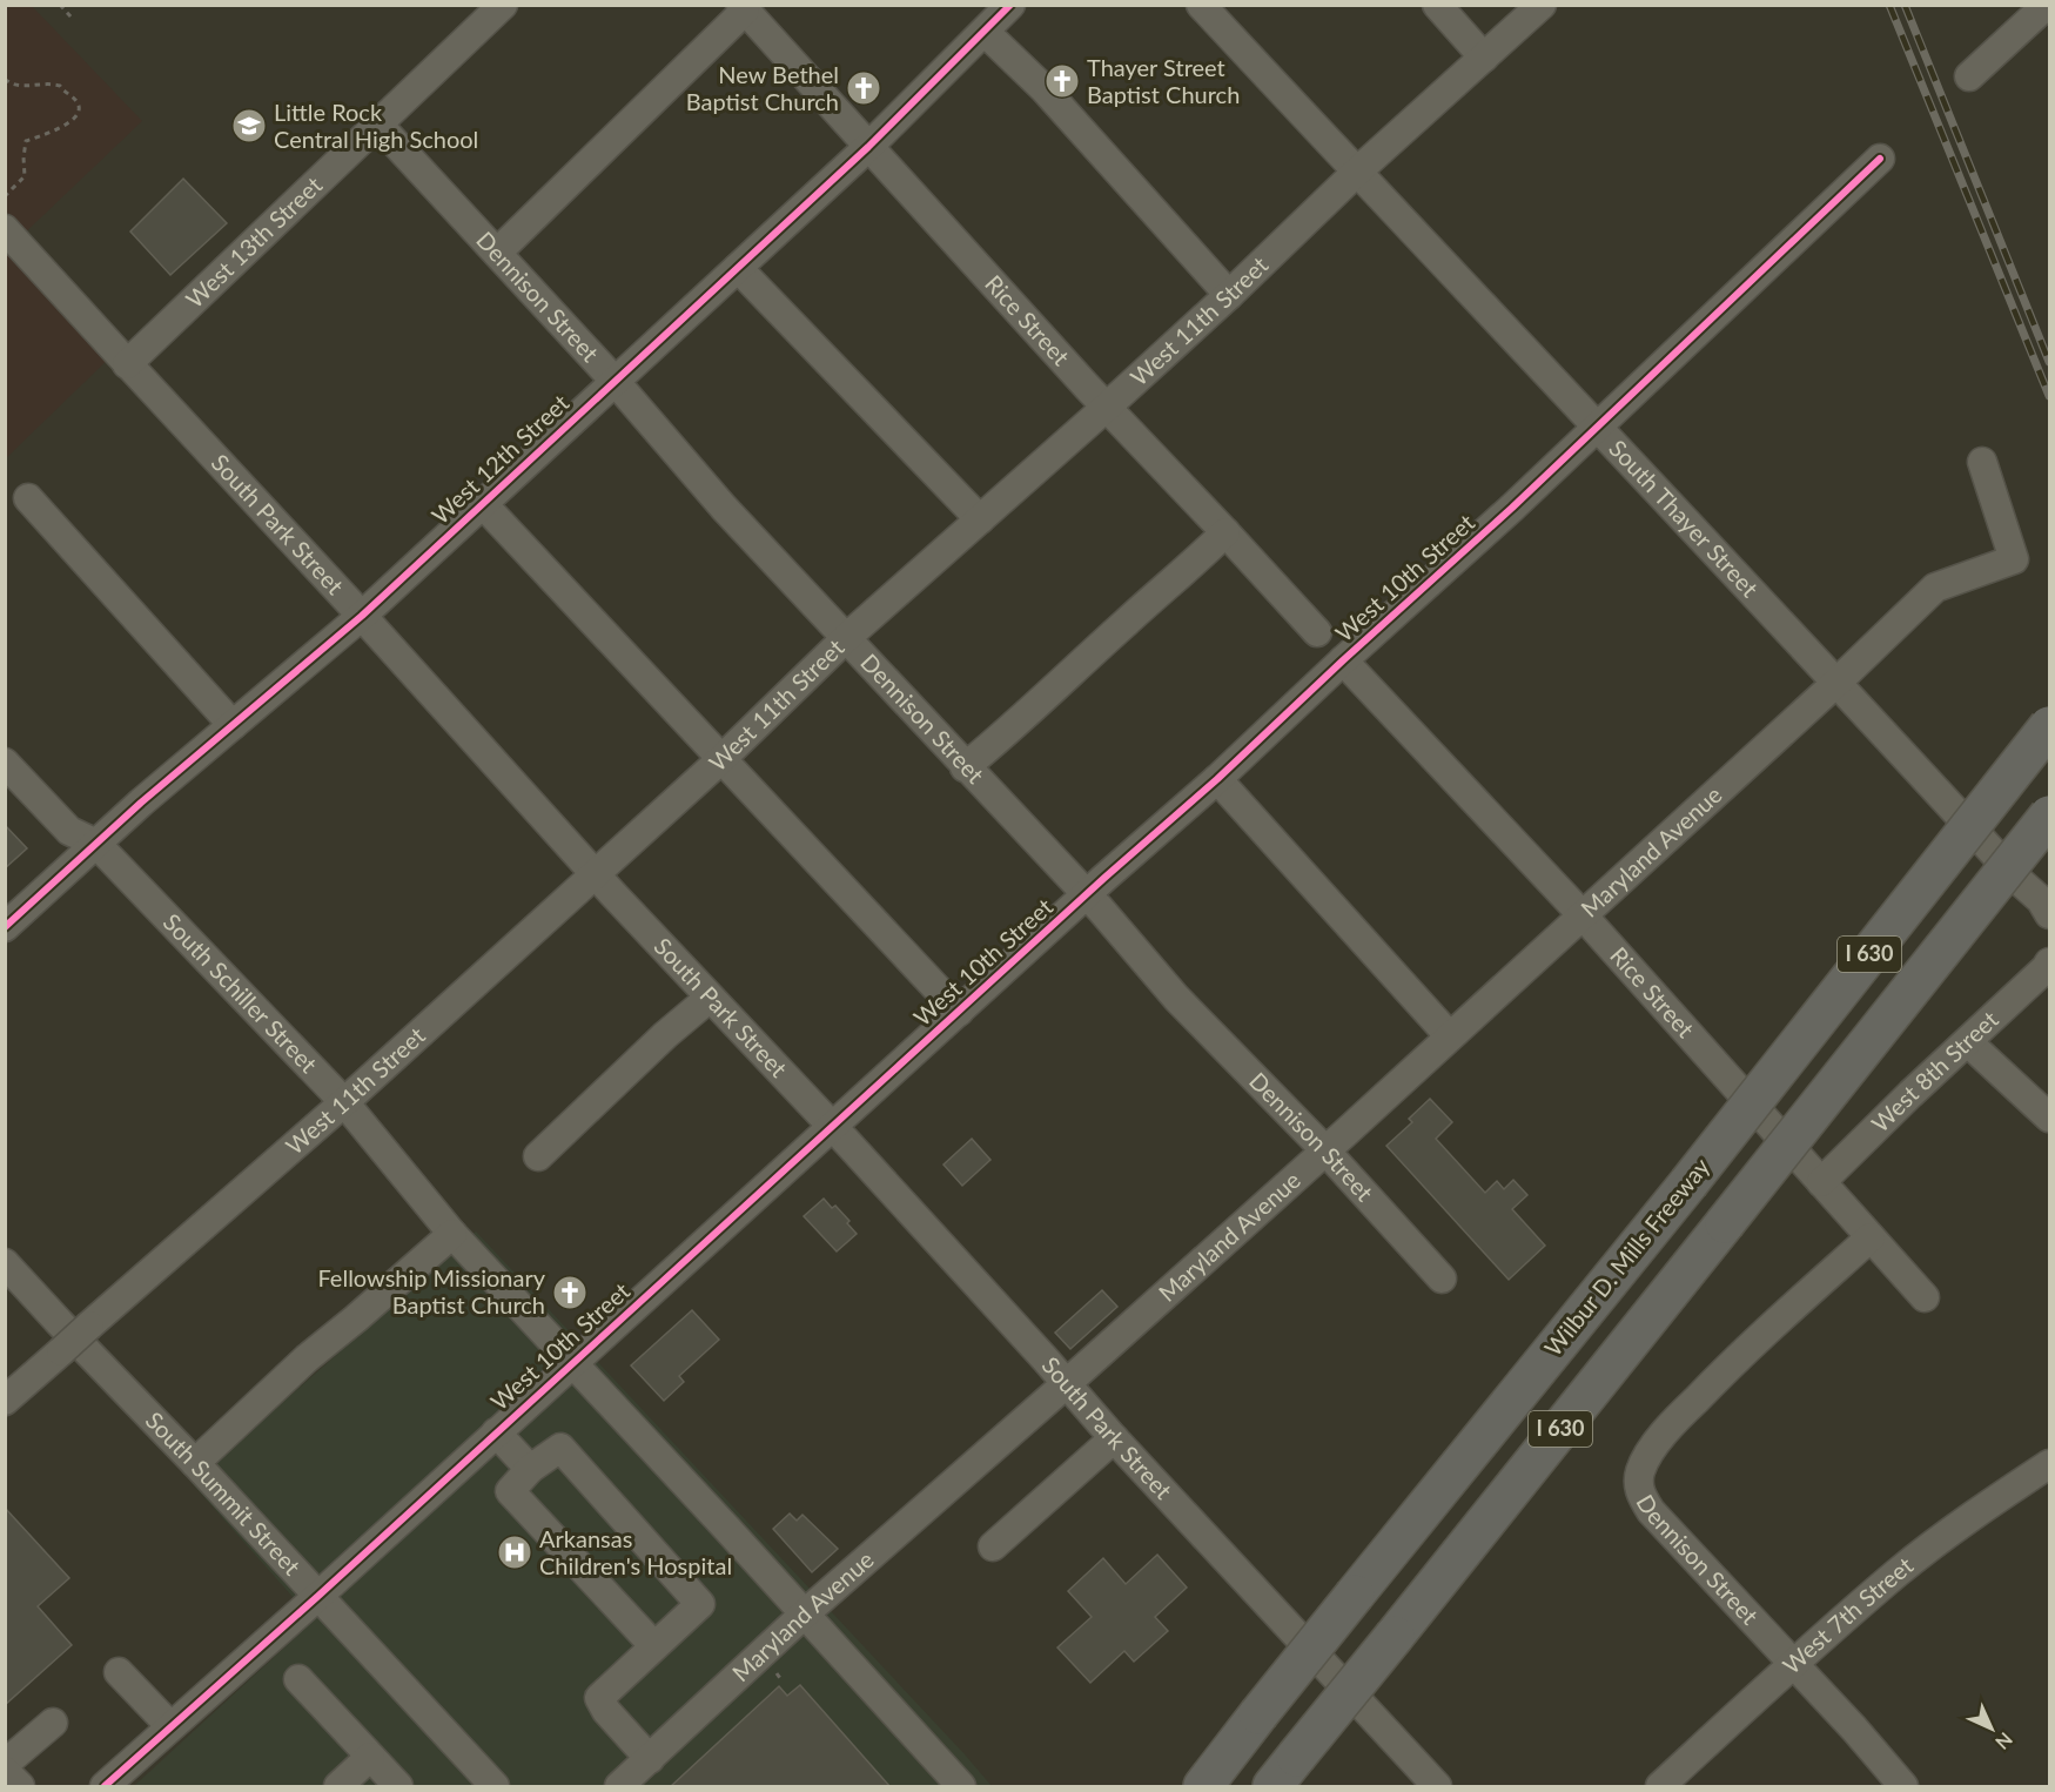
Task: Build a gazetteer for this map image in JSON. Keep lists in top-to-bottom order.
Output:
{
  "streets": {
    "highway": ["I 630", "Wilbur D. Mills Freeway"],
    "street": [
      "West 13th Street",
      "Dennison Street",
      "Rice Street",
      "West 11th Street",
      "West 12th Street",
      "South Thayer Street",
      "South Park Street",
      "West 10th Street",
      "Maryland Avenue",
      "South Schiller Street",
      "West 8th Street",
      "South Summit Street",
      "West 7th Street"
    ]
  },
  "crossings": [
    ["West 13th Street", "Dennison Street"],
    ["West 13th Street", "South Park Street"],
    ["Dennison Street", "Rice Street"],
    ["Dennison Street", "West 11th Street"],
    ["Dennison Street", "West 12th Street"],
    ["Dennison Street", "West 10th Street"],
    ["Dennison Street", "Maryland Avenue"],
    ["Dennison Street", "West 7th Street"],
    ["Rice Street", "West 11th Street"],
    ["Rice Street", "West 12th Street"],
    ["Rice Street", "West 10th Street"],
    ["Rice Street", "Maryland Avenue"],
    ["Rice Street", "West 8th Street"],
    ["West 11th Street", "South Thayer Street"],
    ["West 11th Street", "South Park Street"],
    ["West 11th Street", "South Schiller Street"],
    ["West 12th Street", "South Park Street"],
    ["West 12th Street", "South Schiller Street"],
    ["South Thayer Street", "West 10th Street"],
    ["South Thayer Street", "Maryland Avenue"],
    ["South Park Street", "West 10th Street"],
    ["South Park Street", "Maryland Avenue"],
    ["West 10th Street", "South Schiller Street"],
    ["West 10th Street", "South Summit Street"],
    ["Maryland Avenue", "South Schiller Street"]
  ],
  "places": {
    "church": ["Thayer Street Baptist Church", "New Bethel Baptist Church", "Fellowship Missionary Baptist Church"],
    "school or university": ["Little Rock Central High School"],
    "hospital": ["Arkansas Children's Hospital"]
  },
  "north": "bottom right"
}
